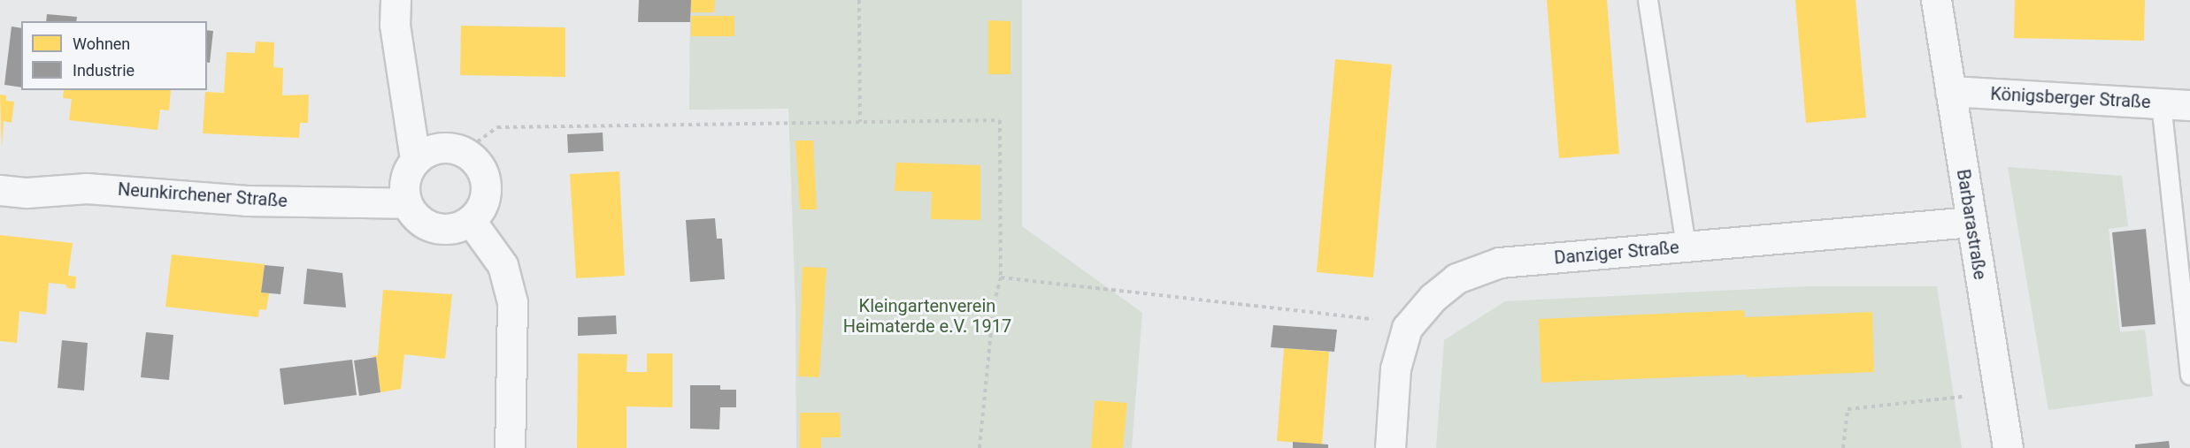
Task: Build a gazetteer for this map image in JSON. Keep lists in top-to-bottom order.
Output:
{
  "streets": {
    "street": [
      "Königsberger Straße",
      "Neunkirchener Straße",
      "Barbarastraße",
      "Danziger Straße"
    ]
  },
  "crossings": [
    ["Königsberger Straße", "Barbarastraße"],
    ["Barbarastraße", "Danziger Straße"]
  ],
  "parks": ["Kleingartenverein Heimaterde e.V. 1917"],
  "legend": ["Wohnen", "Industrie"]
}
